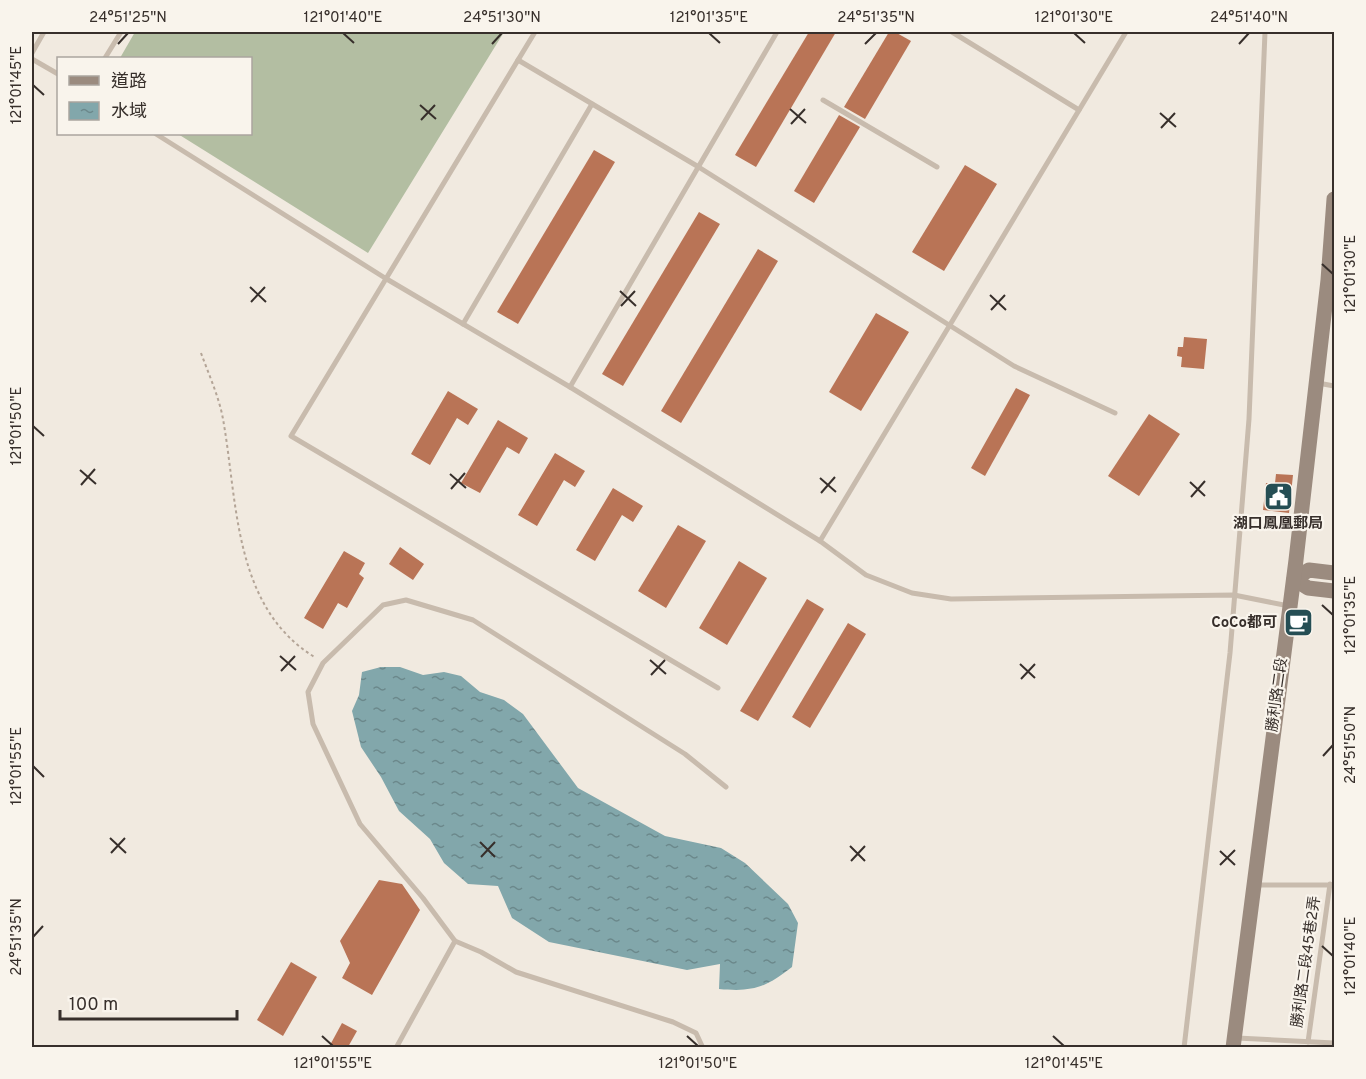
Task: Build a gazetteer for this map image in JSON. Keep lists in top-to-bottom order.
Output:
{
  "streets": {
    "main road": ["勝利路二段"],
    "lane": ["勝利路二段45巷2弄"]
  },
  "places": {
    "public building": ["湖口鳳凰郵局"],
    "cafe": ["CoCo都可"]
  },
  "legend": ["道路", "水域"],
  "scale_bar": "100 m",
  "coordinates": [
    "24°51'25\"N",
    "121°01'40\"E",
    "24°51'30\"N",
    "121°01'35\"E",
    "24°51'35\"N",
    "121°01'30\"E",
    "24°51'40\"N",
    "121°01'45\"E",
    "121°01'50\"E",
    "24°51'50\"N",
    "121°01'55\"E"
  ]
}
